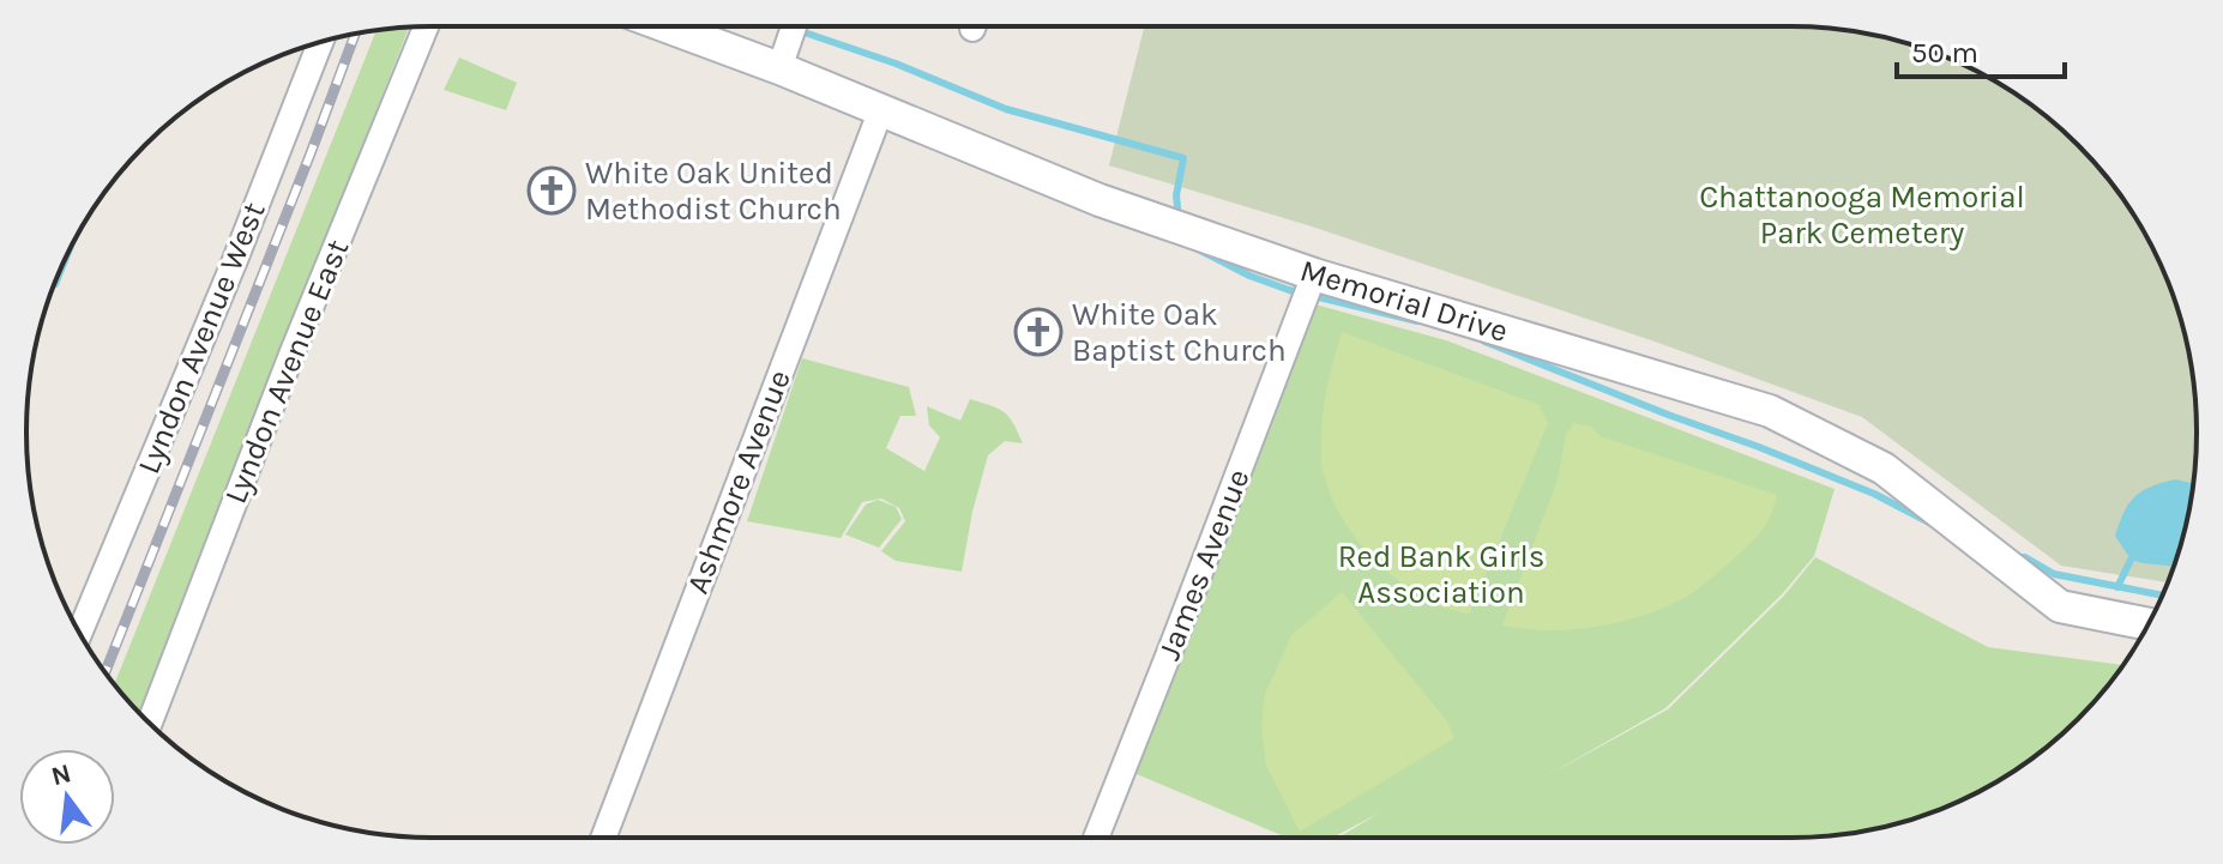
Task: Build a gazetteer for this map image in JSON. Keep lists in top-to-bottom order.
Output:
{
  "streets": {
    "street": [
      "Memorial Drive",
      "Lyndon Avenue West",
      "Lyndon Avenue East",
      "Ashmore Avenue",
      "James Avenue"
    ]
  },
  "crossings": [
    ["Memorial Drive", "Ashmore Avenue"],
    ["Memorial Drive", "James Avenue"]
  ],
  "parks": ["Chattanooga Memorial Park Cemetery", "Red Bank Girls Association"],
  "places": {
    "church": ["White Oak United Methodist Church", "White Oak Baptist Church"]
  },
  "scale_bar": "50 m",
  "north": "top"
}
